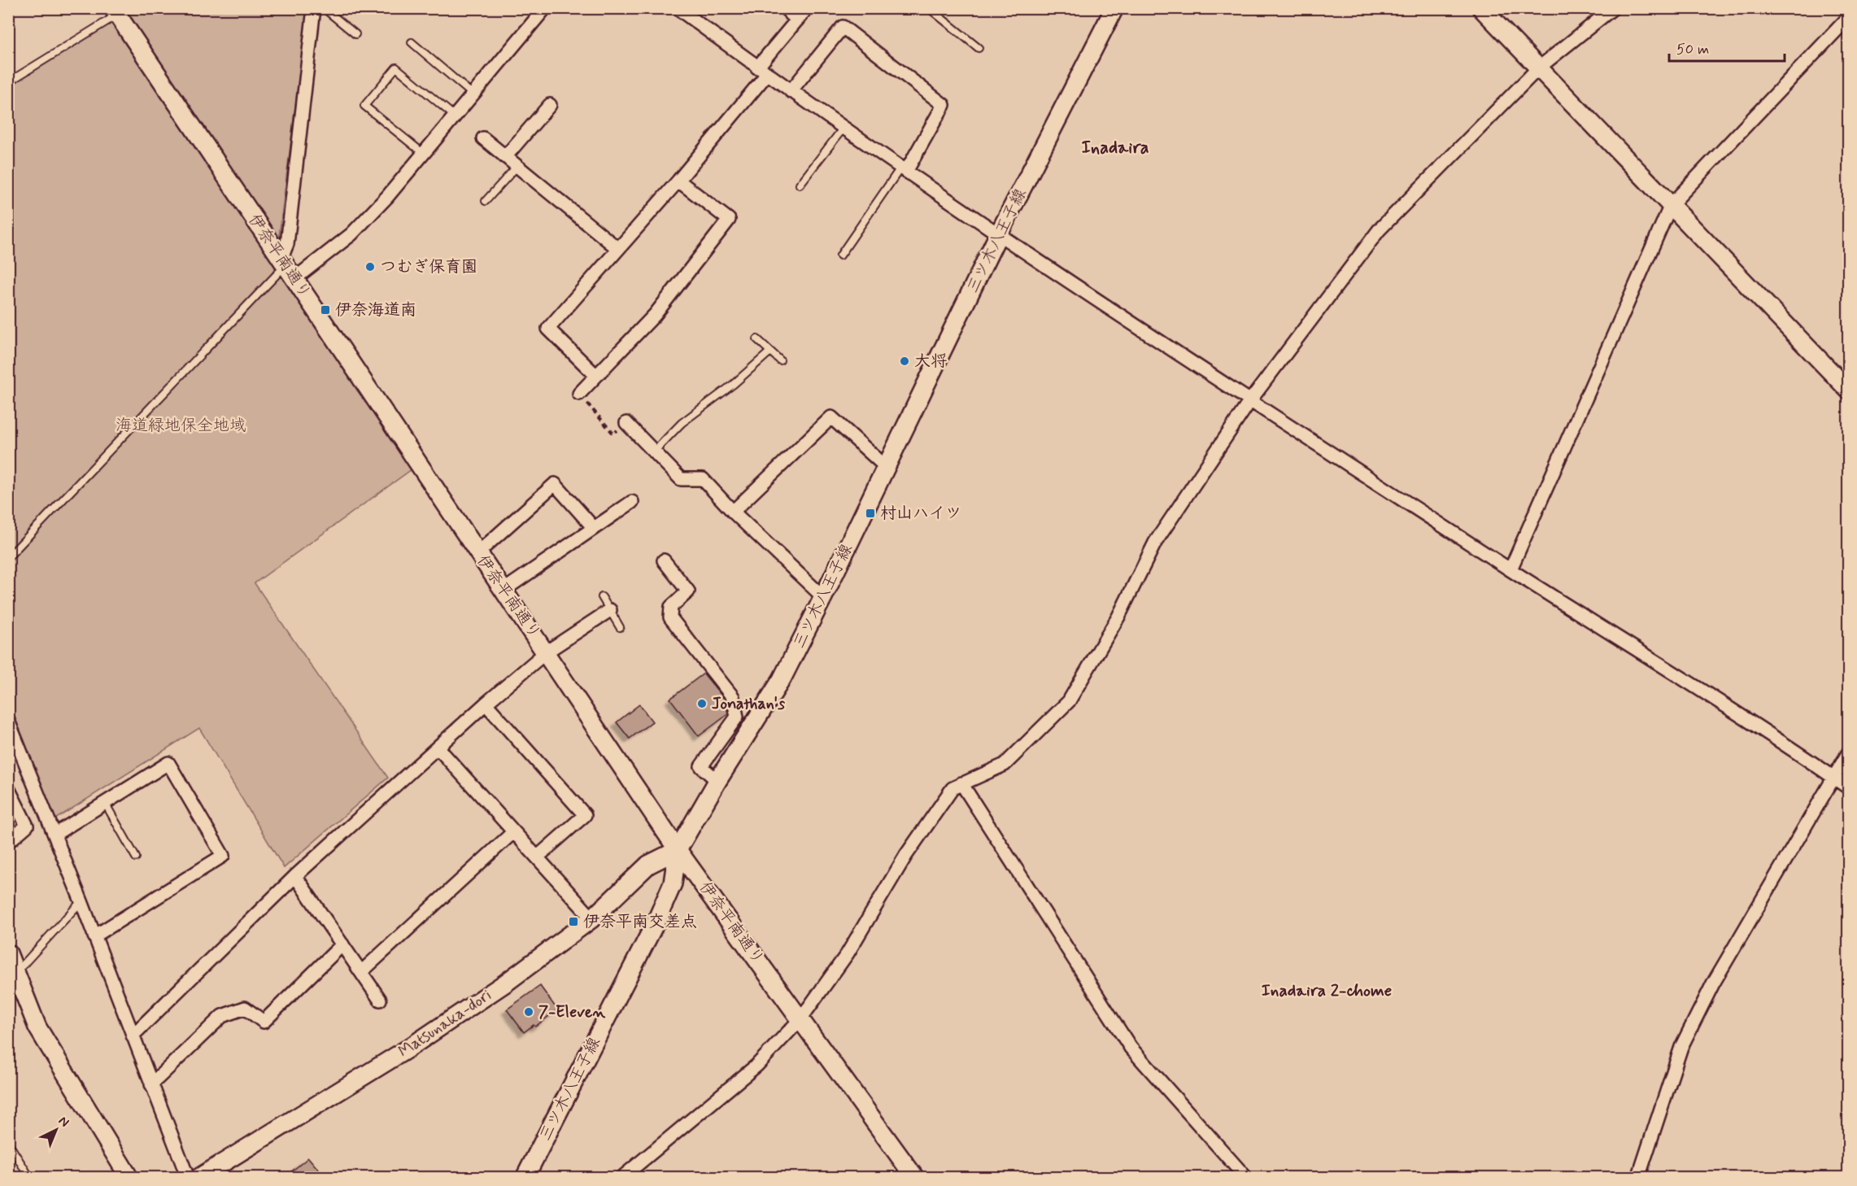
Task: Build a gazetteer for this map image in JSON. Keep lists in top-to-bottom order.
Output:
{
  "streets": {
    "street": ["三ツ木八王子線", "伊奈平南通り", "Matsunaka-dori"]
  },
  "crossings": [
    ["三ツ木八王子線", "伊奈平南通り"],
    ["三ツ木八王子線", "Matsunaka-dori"],
    ["伊奈平南通り", "Matsunaka-dori"]
  ],
  "districts": ["Inadaira", "Inadaira 2-chome"],
  "parks": ["海道緑地保全地域"],
  "places": {
    "other": [
      "つむぎ保育園",
      "大将",
      "Jonathan's",
      "7-Eleven"
    ],
    "transit": ["伊奈海道南", "村山ハイツ", "伊奈平南交差点"]
  },
  "scale_bar": "50 m",
  "north": "top right"
}
